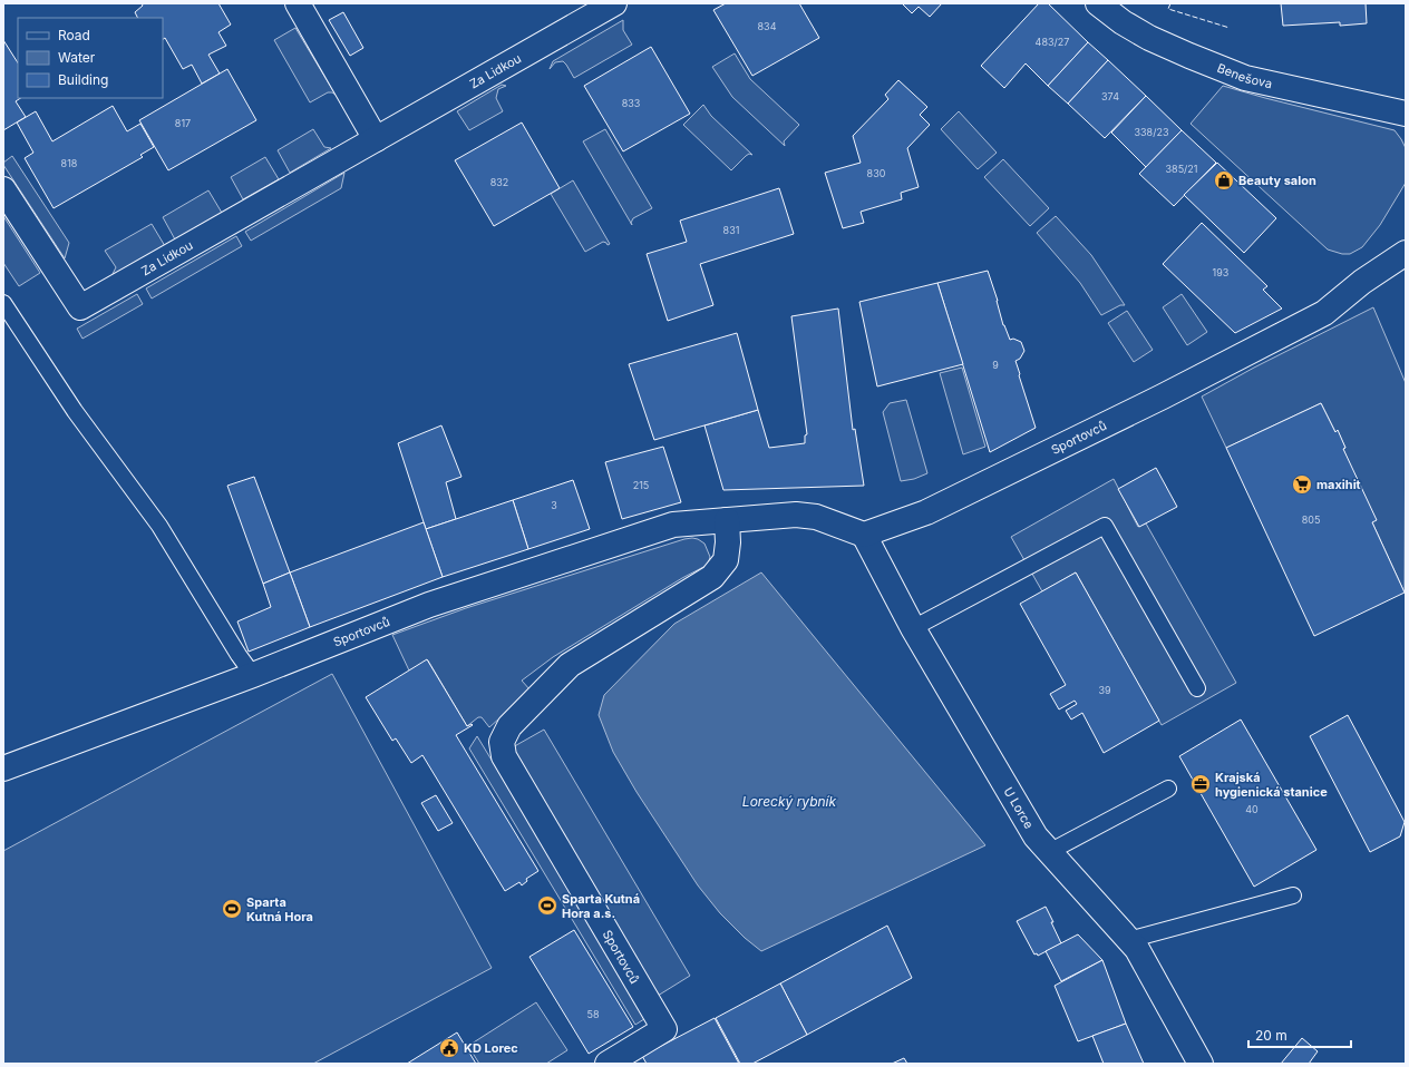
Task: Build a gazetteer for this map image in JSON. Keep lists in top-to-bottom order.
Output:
{
  "streets": {
    "street": [
      "Za Lidkou",
      "Benešova",
      "Sportovců",
      "U Lorce"
    ]
  },
  "crossings": [
    ["Sportovců", "U Lorce"]
  ],
  "water": ["Lorecký rybník"],
  "places": {
    "shop": ["Beauty salon"],
    "supermarket": ["maxihit"],
    "office": ["Krajská hygienická stanice"],
    "sports": ["Sparta Kutná Hora a.s.", "Sparta Kutná Hora"],
    "public building": ["KD Lorec"]
  },
  "house_numbers": [
    "834",
    "483/27",
    "374",
    "833",
    "817",
    "338/23",
    "818",
    "385/21",
    "830",
    "832",
    "831",
    "193",
    "9",
    "215",
    "3",
    "805",
    "39",
    "40",
    "58"
  ],
  "legend": ["Road", "Water", "Building"],
  "scale_bar": "20 m"
}
